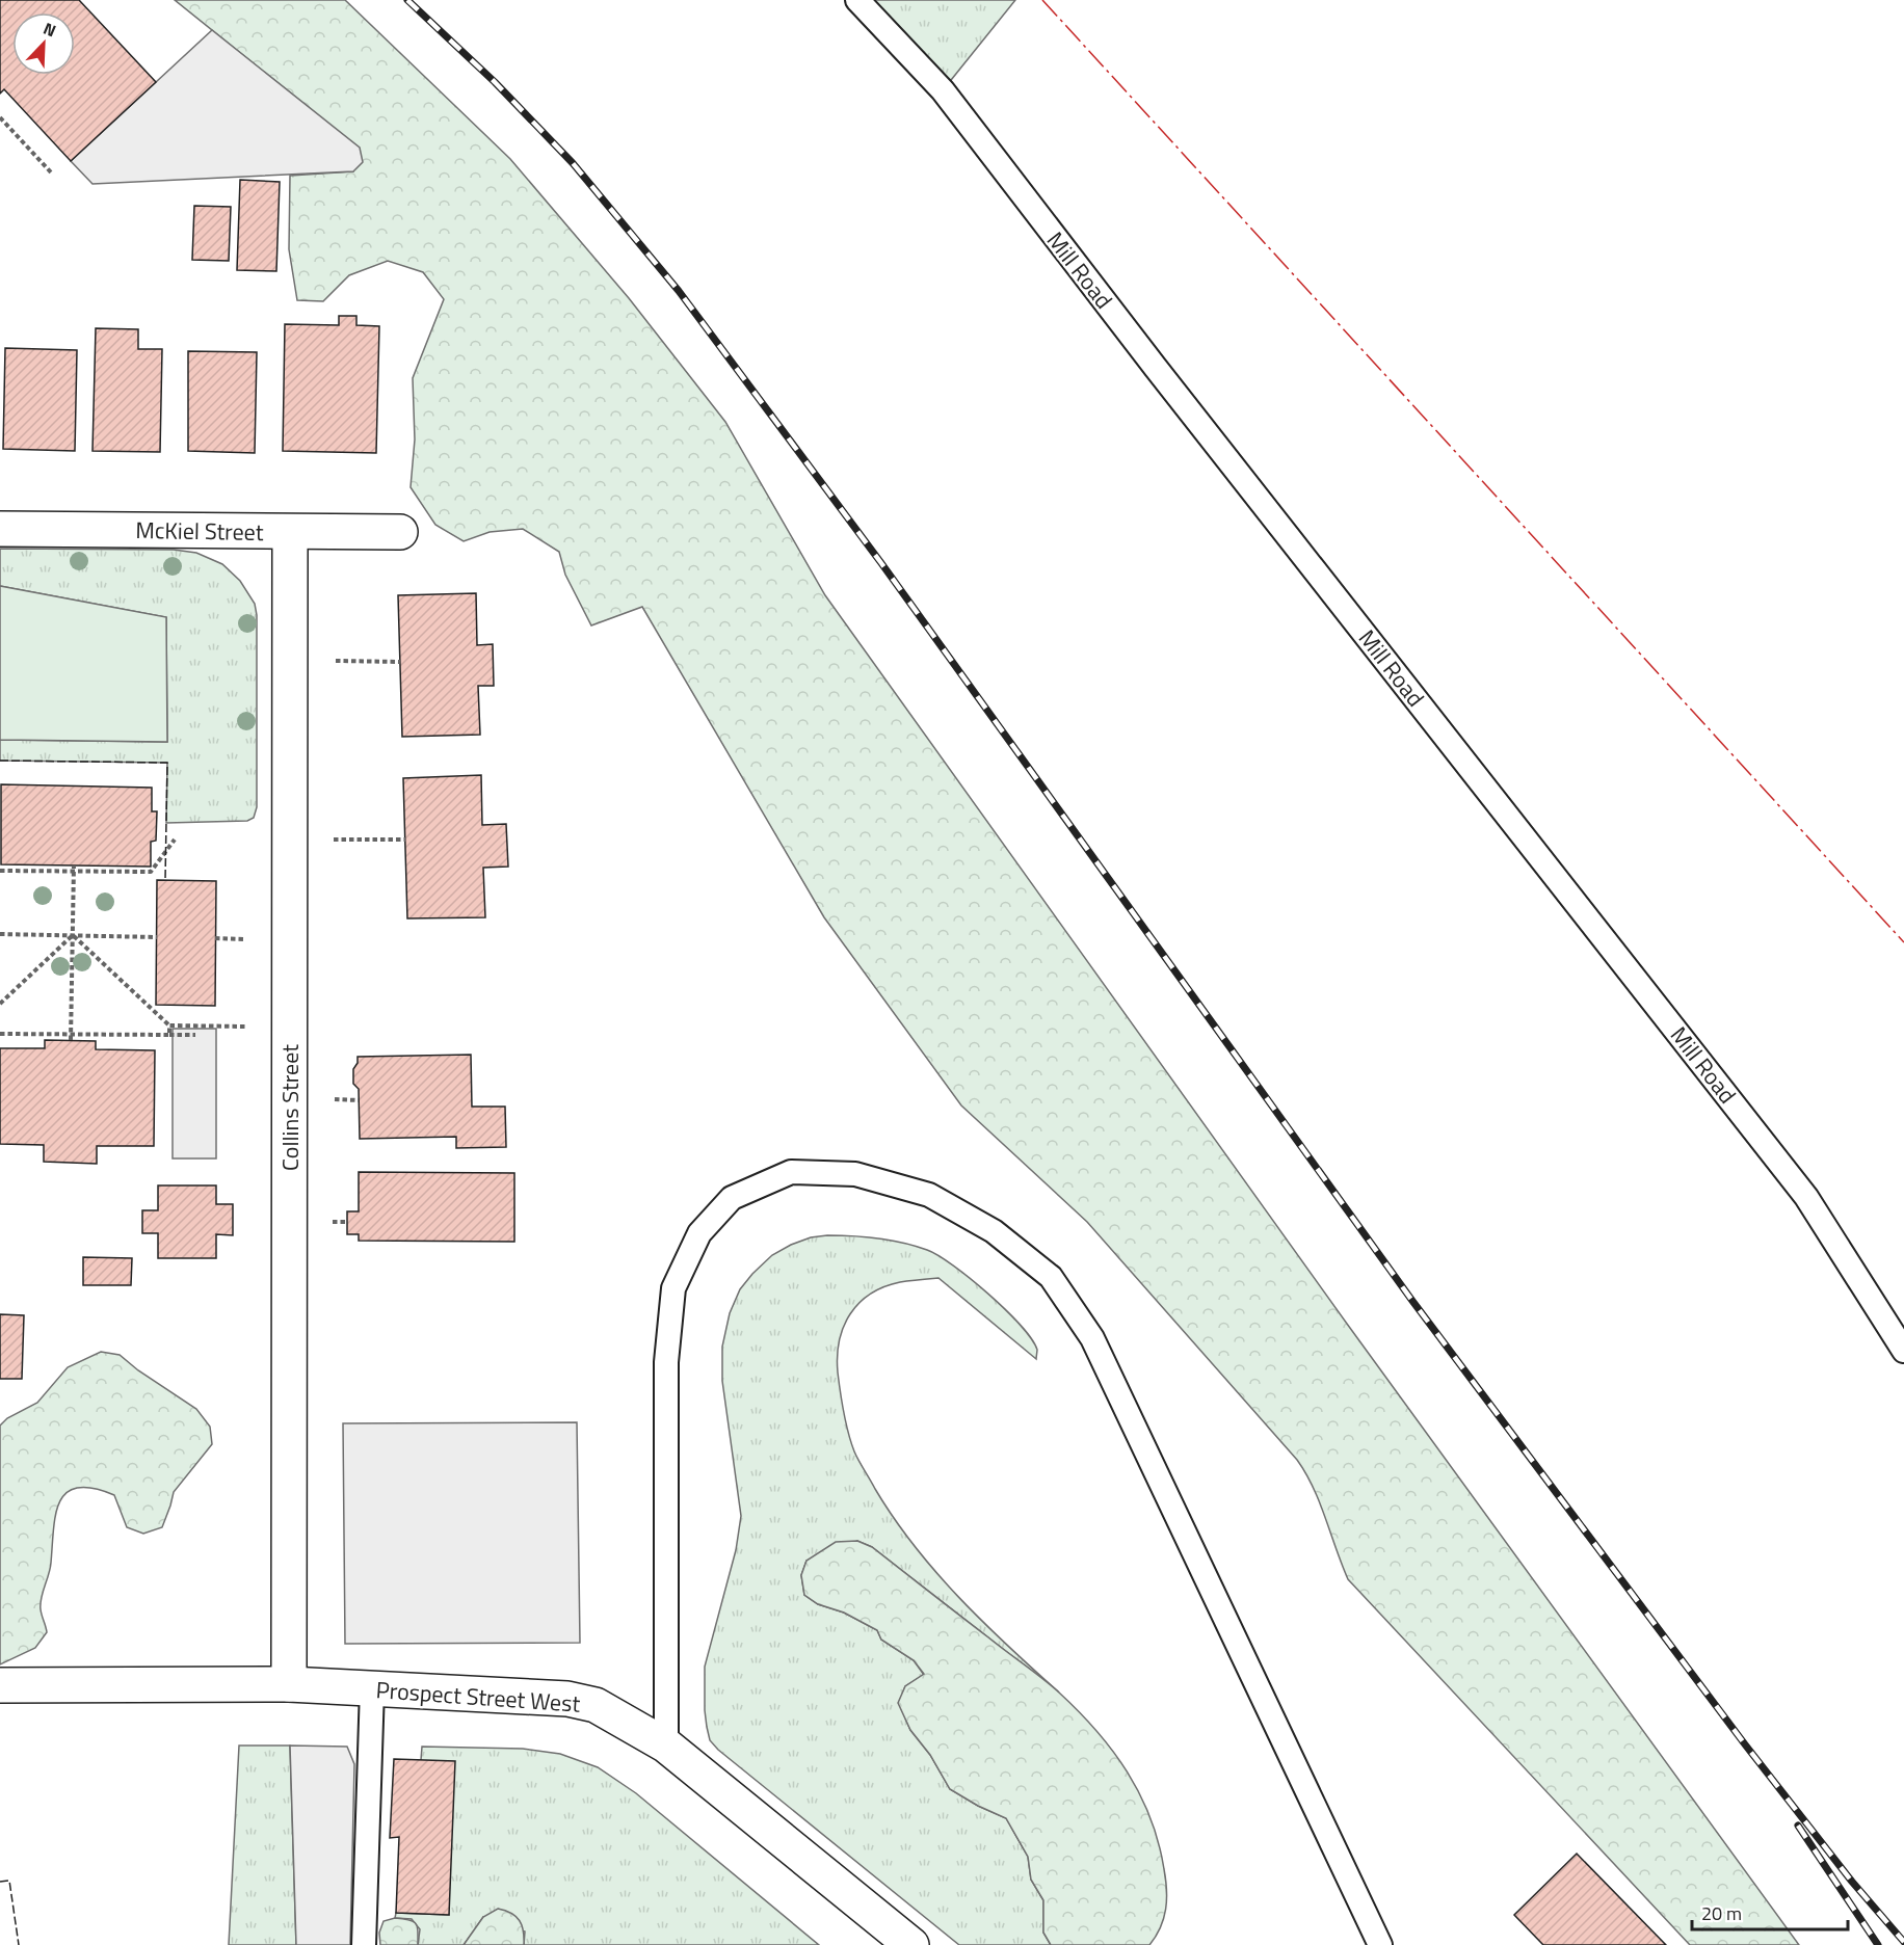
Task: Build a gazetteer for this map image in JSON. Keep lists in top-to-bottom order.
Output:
{
  "streets": {
    "street": ["McKiel Street", "Collins Street", "Prospect Street West"],
    "lane": ["Mill Road"]
  },
  "crossings": [
    ["McKiel Street", "Collins Street"],
    ["Collins Street", "Prospect Street West"]
  ],
  "scale_bar": "20 m",
  "north": "top right"
}
